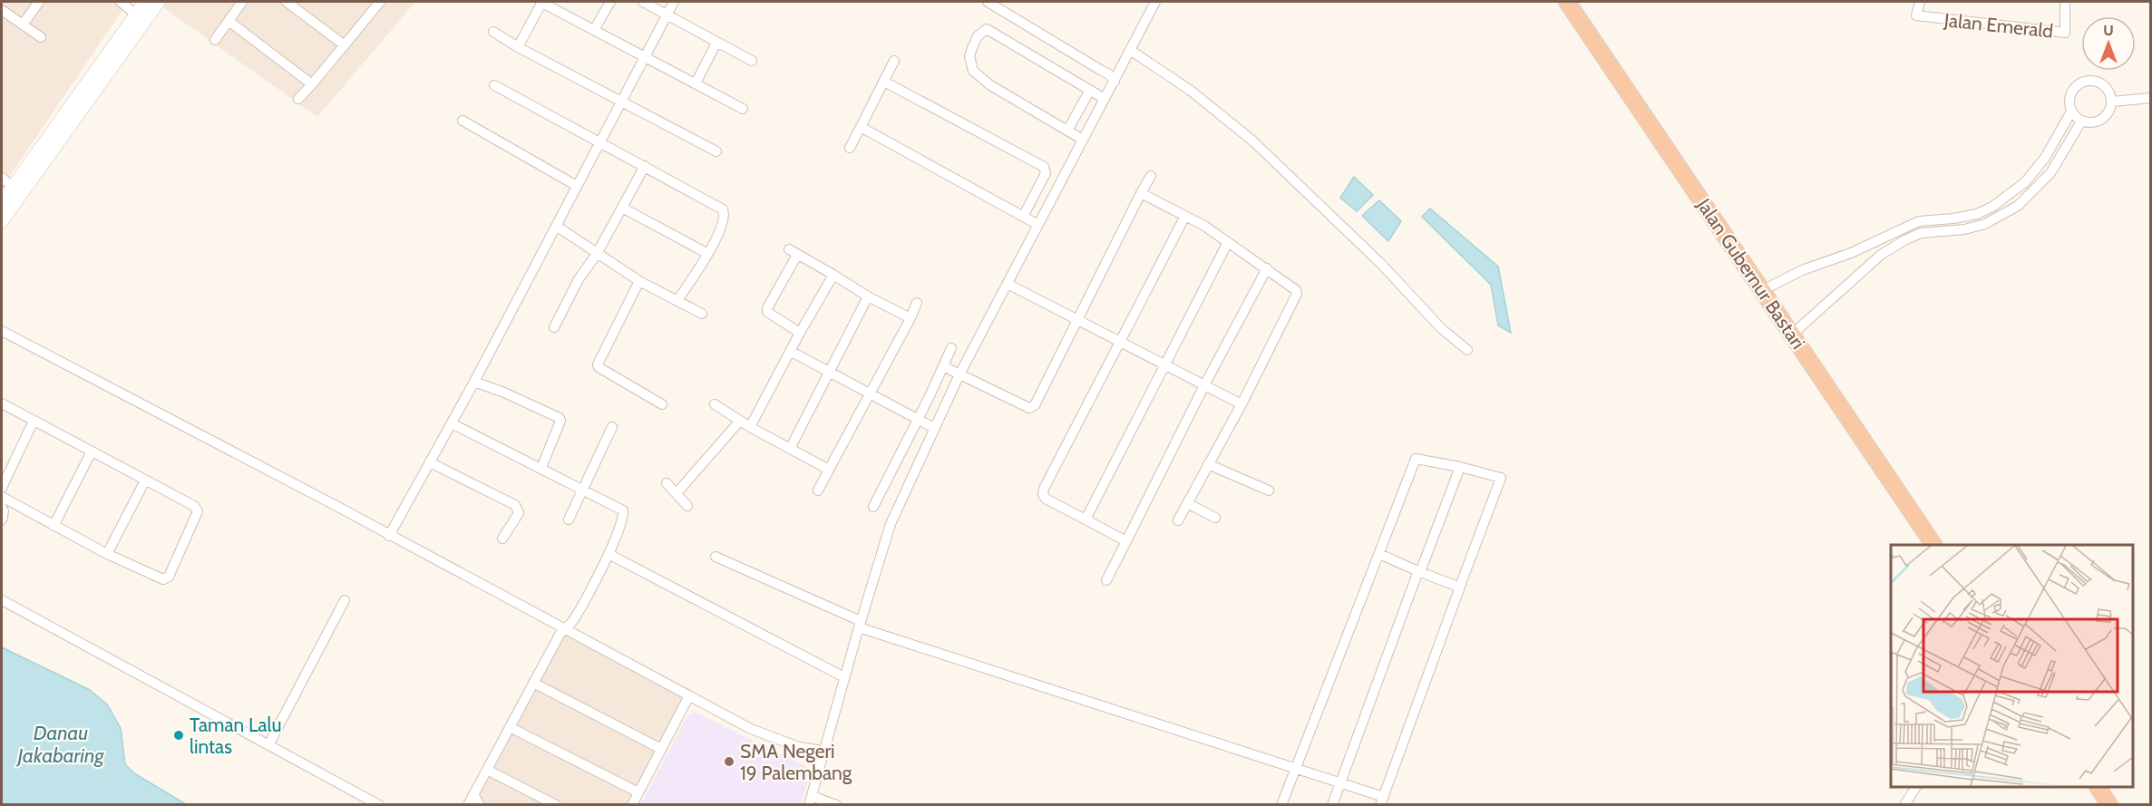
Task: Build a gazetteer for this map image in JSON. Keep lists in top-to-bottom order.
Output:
{
  "streets": {
    "highway": ["Jalan Gubernur Bastari"],
    "street": ["Jalan Emerald"]
  },
  "water": ["Danau Jakabaring"],
  "places": ["Taman Lalu lintas", "SMA Negeri 19 Palembang"],
  "north": "top"
}
